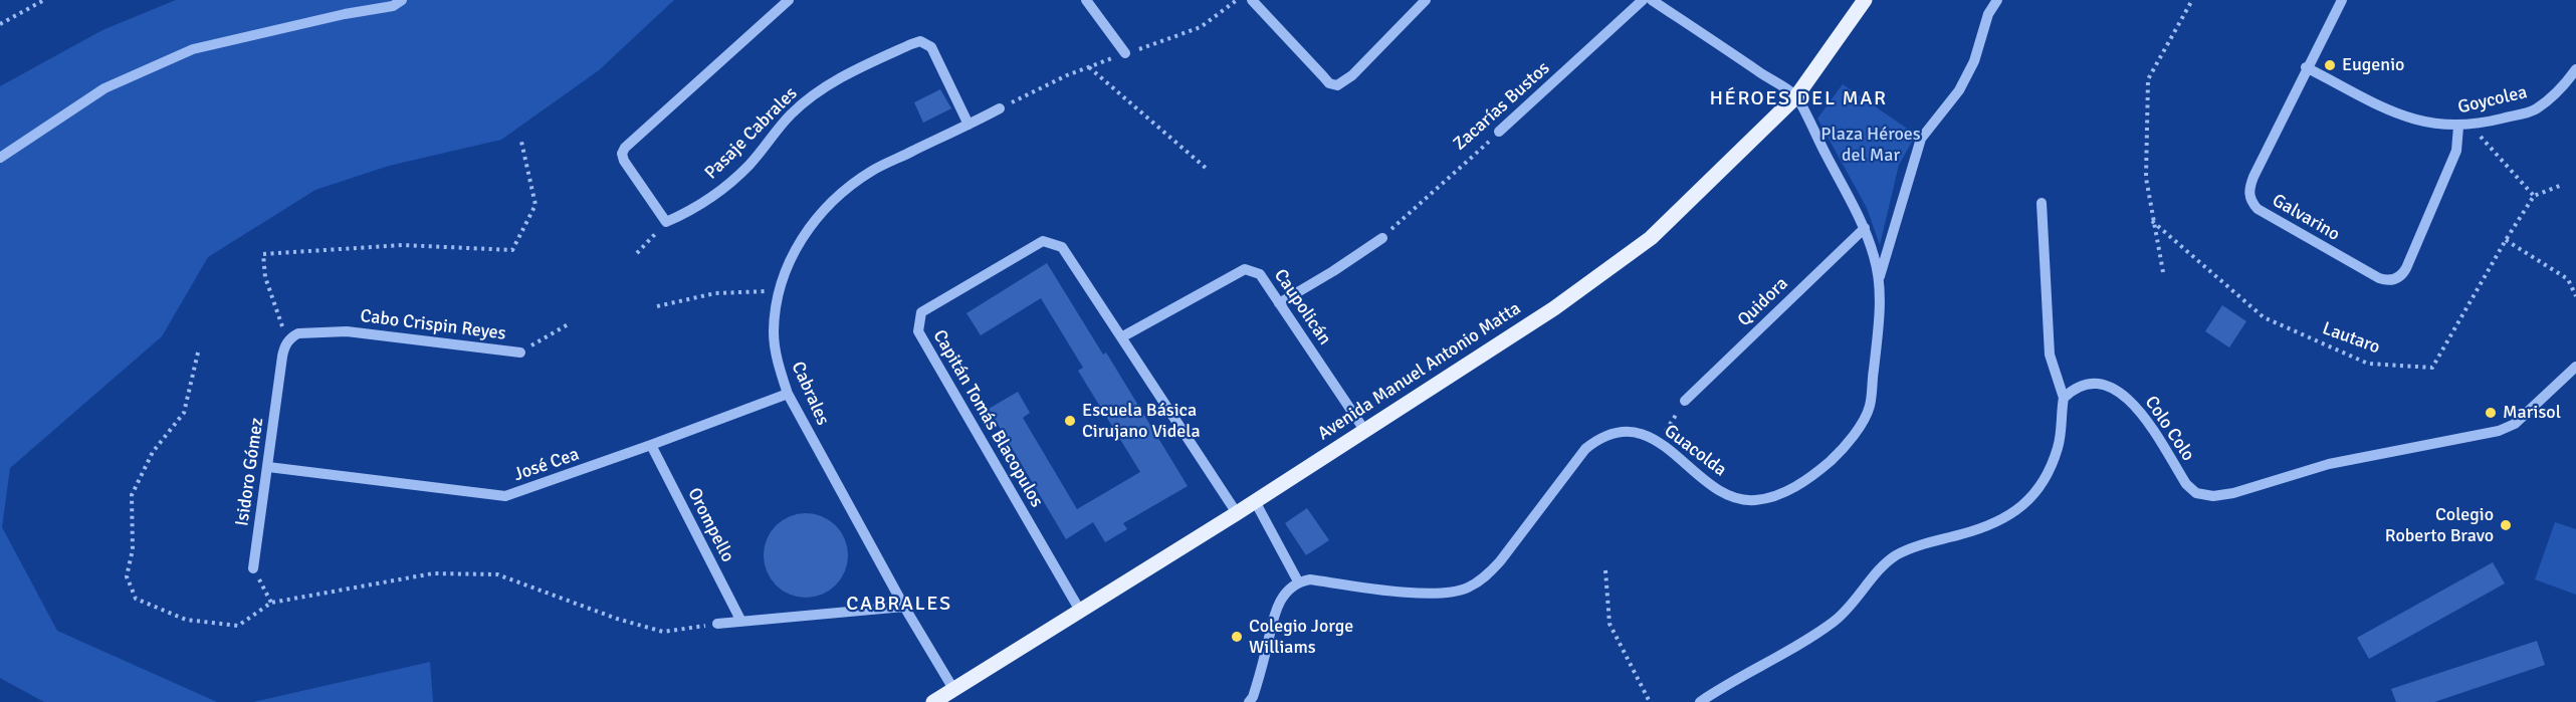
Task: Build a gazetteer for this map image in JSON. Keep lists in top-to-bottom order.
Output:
{
  "streets": {
    "main road": ["Avenida Manuel Antonio Matta"],
    "street": [
      "Goycolea",
      "Zacarías Bustos",
      "Pasaje Cabrales",
      "Galvarino",
      "Quidora",
      "Caupolicán",
      "Cabo Crispin Reyes",
      "Cabrales",
      "Capitán Tomás Blacopulos",
      "Colo Colo",
      "Guacolda",
      "José Cea",
      "Isidoro Gómez",
      "Orompello"
    ],
    "path": ["Lautaro"]
  },
  "crossings": [
    ["Goycolea", "Galvarino"],
    ["Pasaje Cabrales", "Cabrales"],
    ["Quidora", "Guacolda"],
    ["Caupolicán", "Avenida Manuel Antonio Matta"],
    ["Caupolicán", "Capitán Tomás Blacopulos"],
    ["Cabo Crispin Reyes", "Isidoro Gómez"],
    ["Avenida Manuel Antonio Matta", "Cabrales"],
    ["Avenida Manuel Antonio Matta", "Capitán Tomás Blacopulos"],
    ["Avenida Manuel Antonio Matta", "Guacolda"],
    ["Cabrales", "José Cea"],
    ["José Cea", "Isidoro Gómez"],
    ["José Cea", "Orompello"]
  ],
  "districts": ["HÉROES DEL MAR", "CABRALES"],
  "parks": ["Plaza Héroes del Mar"],
  "places": [
    "Eugenio",
    "Marisol",
    "Escuela Básica Cirujano Videla",
    "Colegio Roberto Bravo",
    "Colegio Jorge Williams"
  ]
}
